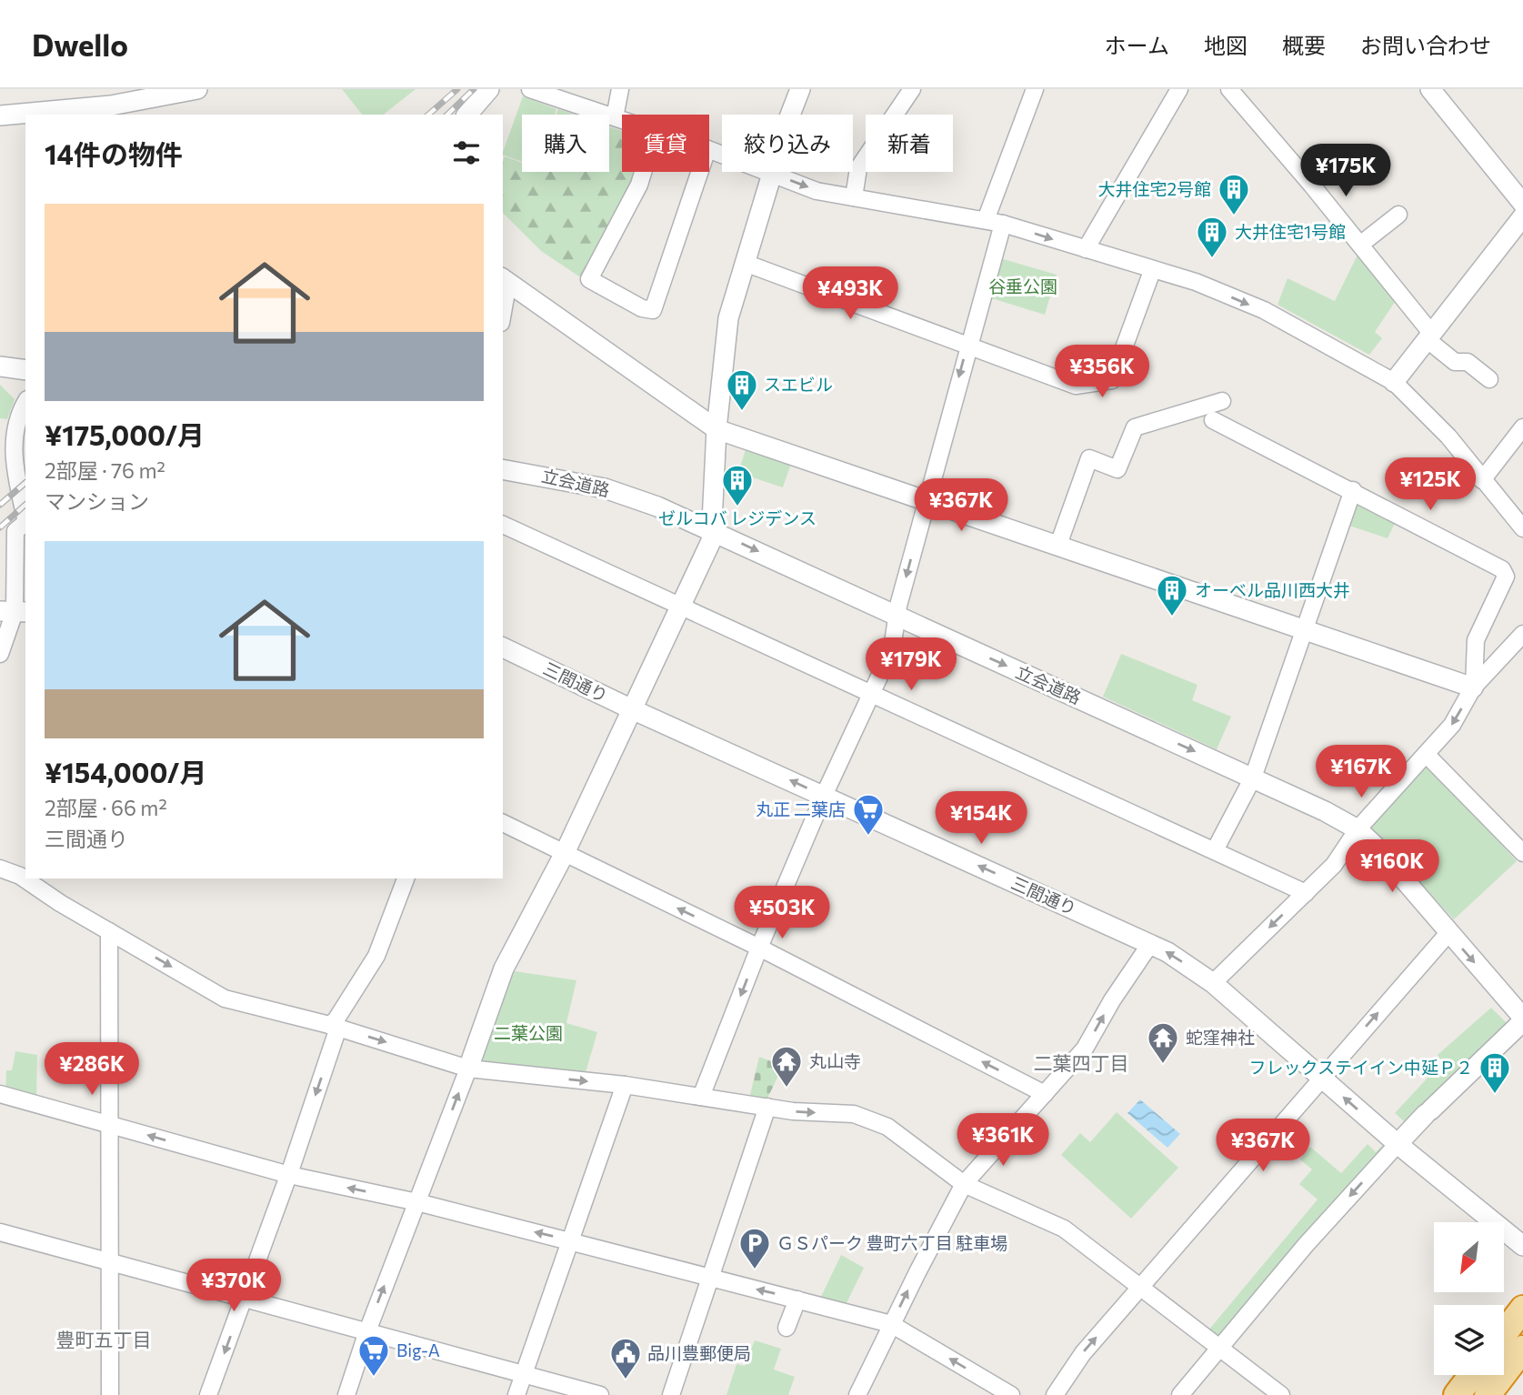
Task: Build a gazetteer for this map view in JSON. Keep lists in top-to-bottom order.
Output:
{
  "streets": {
    "street": ["立会道路", "三間通り"]
  },
  "districts": ["二葉四丁目", "豊町五丁目"],
  "parks": ["谷垂公園", "二葉公園"],
  "places": {
    "building": [
      "大井住宅2号館",
      "大井住宅1号館",
      "スエビル",
      "ゼルコバ レジデンス",
      "オーベル品川西大井",
      "フレックステイイン中延Ｐ２"
    ],
    "supermarket": ["丸正 二葉店", "Big-A"],
    "temple": ["蛇窪神社", "丸山寺"],
    "parking": ["ＧＳパーク 豊町六丁目 駐車場"],
    "public building": ["品川豊郵便局"]
  },
  "north": "bottom left",
  "page": {
    "header": "Dwello",
    "nav": [
      "ホーム",
      "地図",
      "概要",
      "お問い合わせ"
    ],
    "chip": [
      "購入",
      "賃貸",
      "絞り込み",
      "新着"
    ],
    "heading": "14件の物件",
    "price": [
      "¥175K",
      "¥493K",
      "¥356K",
      "¥125K",
      "¥367K",
      "¥179K",
      "¥167K",
      "¥154K",
      "¥160K",
      "¥503K",
      "¥286K",
      "¥361K",
      "¥367K",
      "¥370K"
    ],
    "list": [
      {
        "name": "¥175,000/月",
        "note": "2部屋 · 76 m² · マンション"
      },
      {
        "name": "¥154,000/月",
        "note": "2部屋 · 66 m² · 三間通り"
      }
    ]
  }
}
